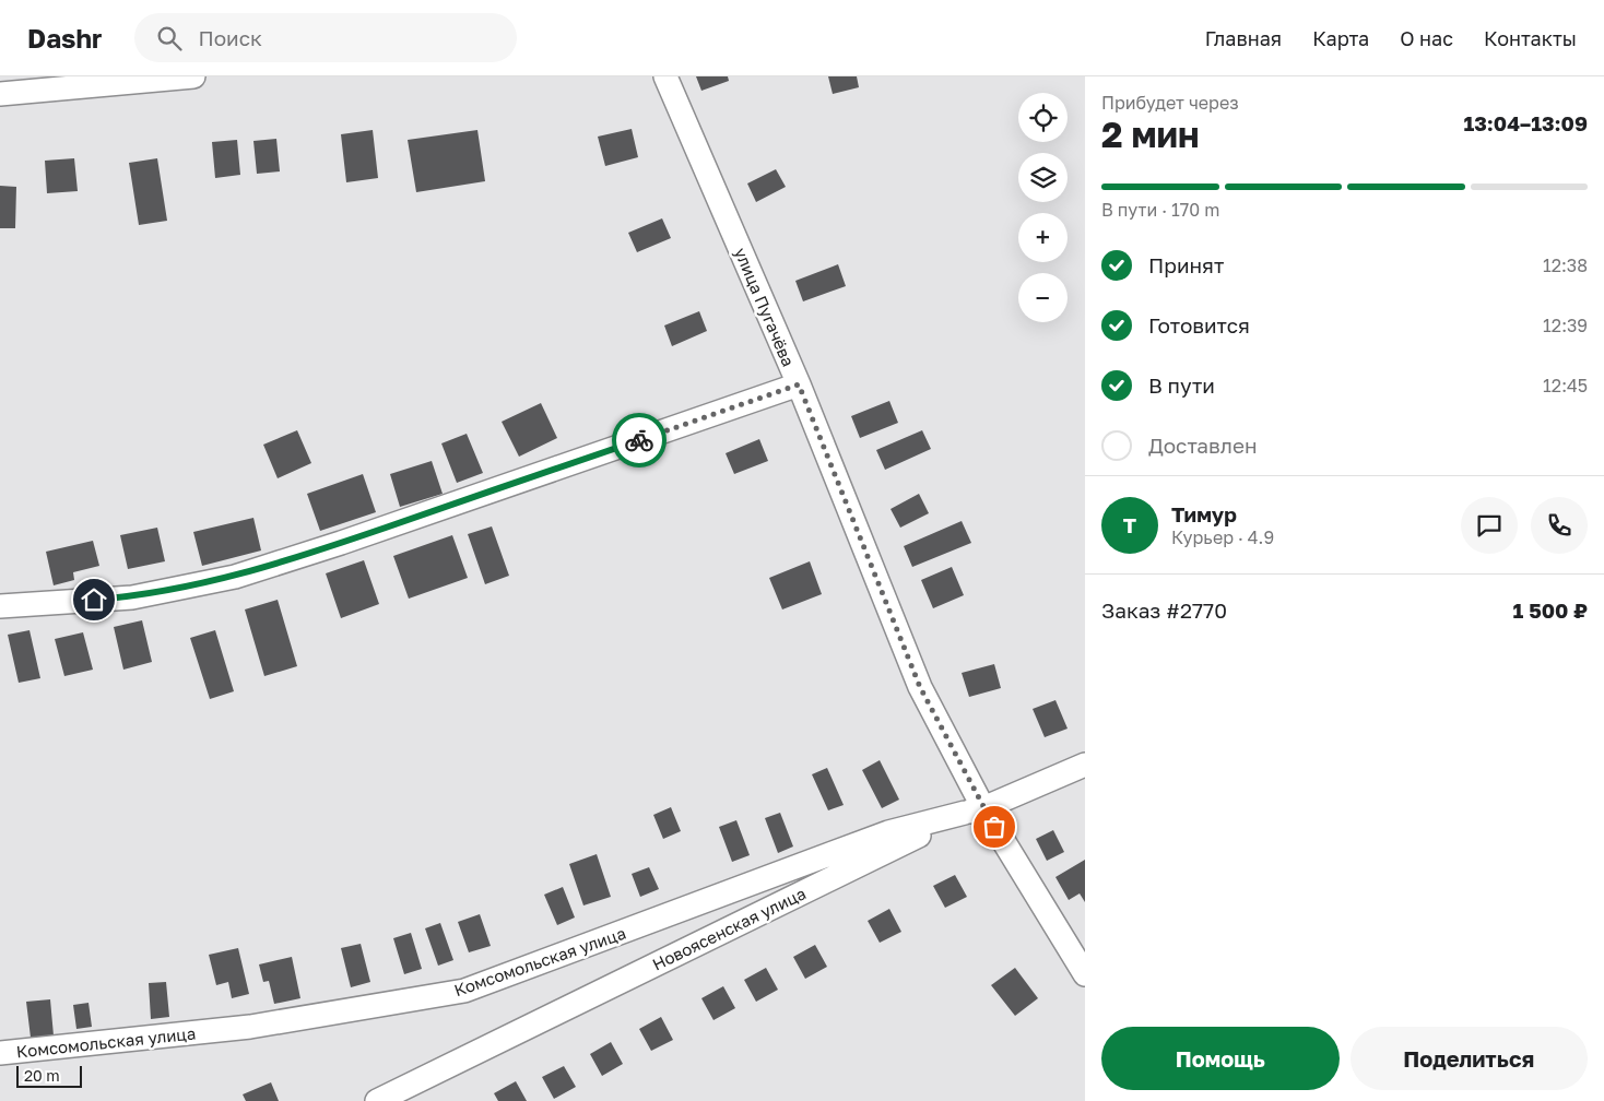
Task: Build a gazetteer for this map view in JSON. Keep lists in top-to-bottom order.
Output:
{
  "streets": {
    "street": ["улица Пугачёва", "Новоясенская улица", "Комсомольская улица"]
  },
  "crossings": [
    ["улица Пугачёва", "Новоясенская улица"],
    ["улица Пугачёва", "Комсомольская улица"],
    ["Новоясенская улица", "Комсомольская улица"]
  ],
  "scale_bar": "20 m",
  "page": {
    "header": "Dashr",
    "search": "Поиск",
    "nav": [
      "Главная",
      "Карта",
      "О нас",
      "Контакты"
    ],
    "heading": ["2 мин", "Прибудет через", "13:04–13:09"],
    "panel": [
      "Тимур",
      "Курьер · 4.9",
      "Заказ #2770",
      "1 500 ₽"
    ],
    "map_buttons": ["+", "−"],
    "bar": "В пути · 170 m",
    "list": [
      ["Принят", "12:38"],
      ["Готовится", "12:39"],
      ["В пути", "12:45"],
      "Доставлен"
    ],
    "round": "Т",
    "buttons": ["Помощь", "Поделиться"],
    "scale": "20 m"
  }
}
